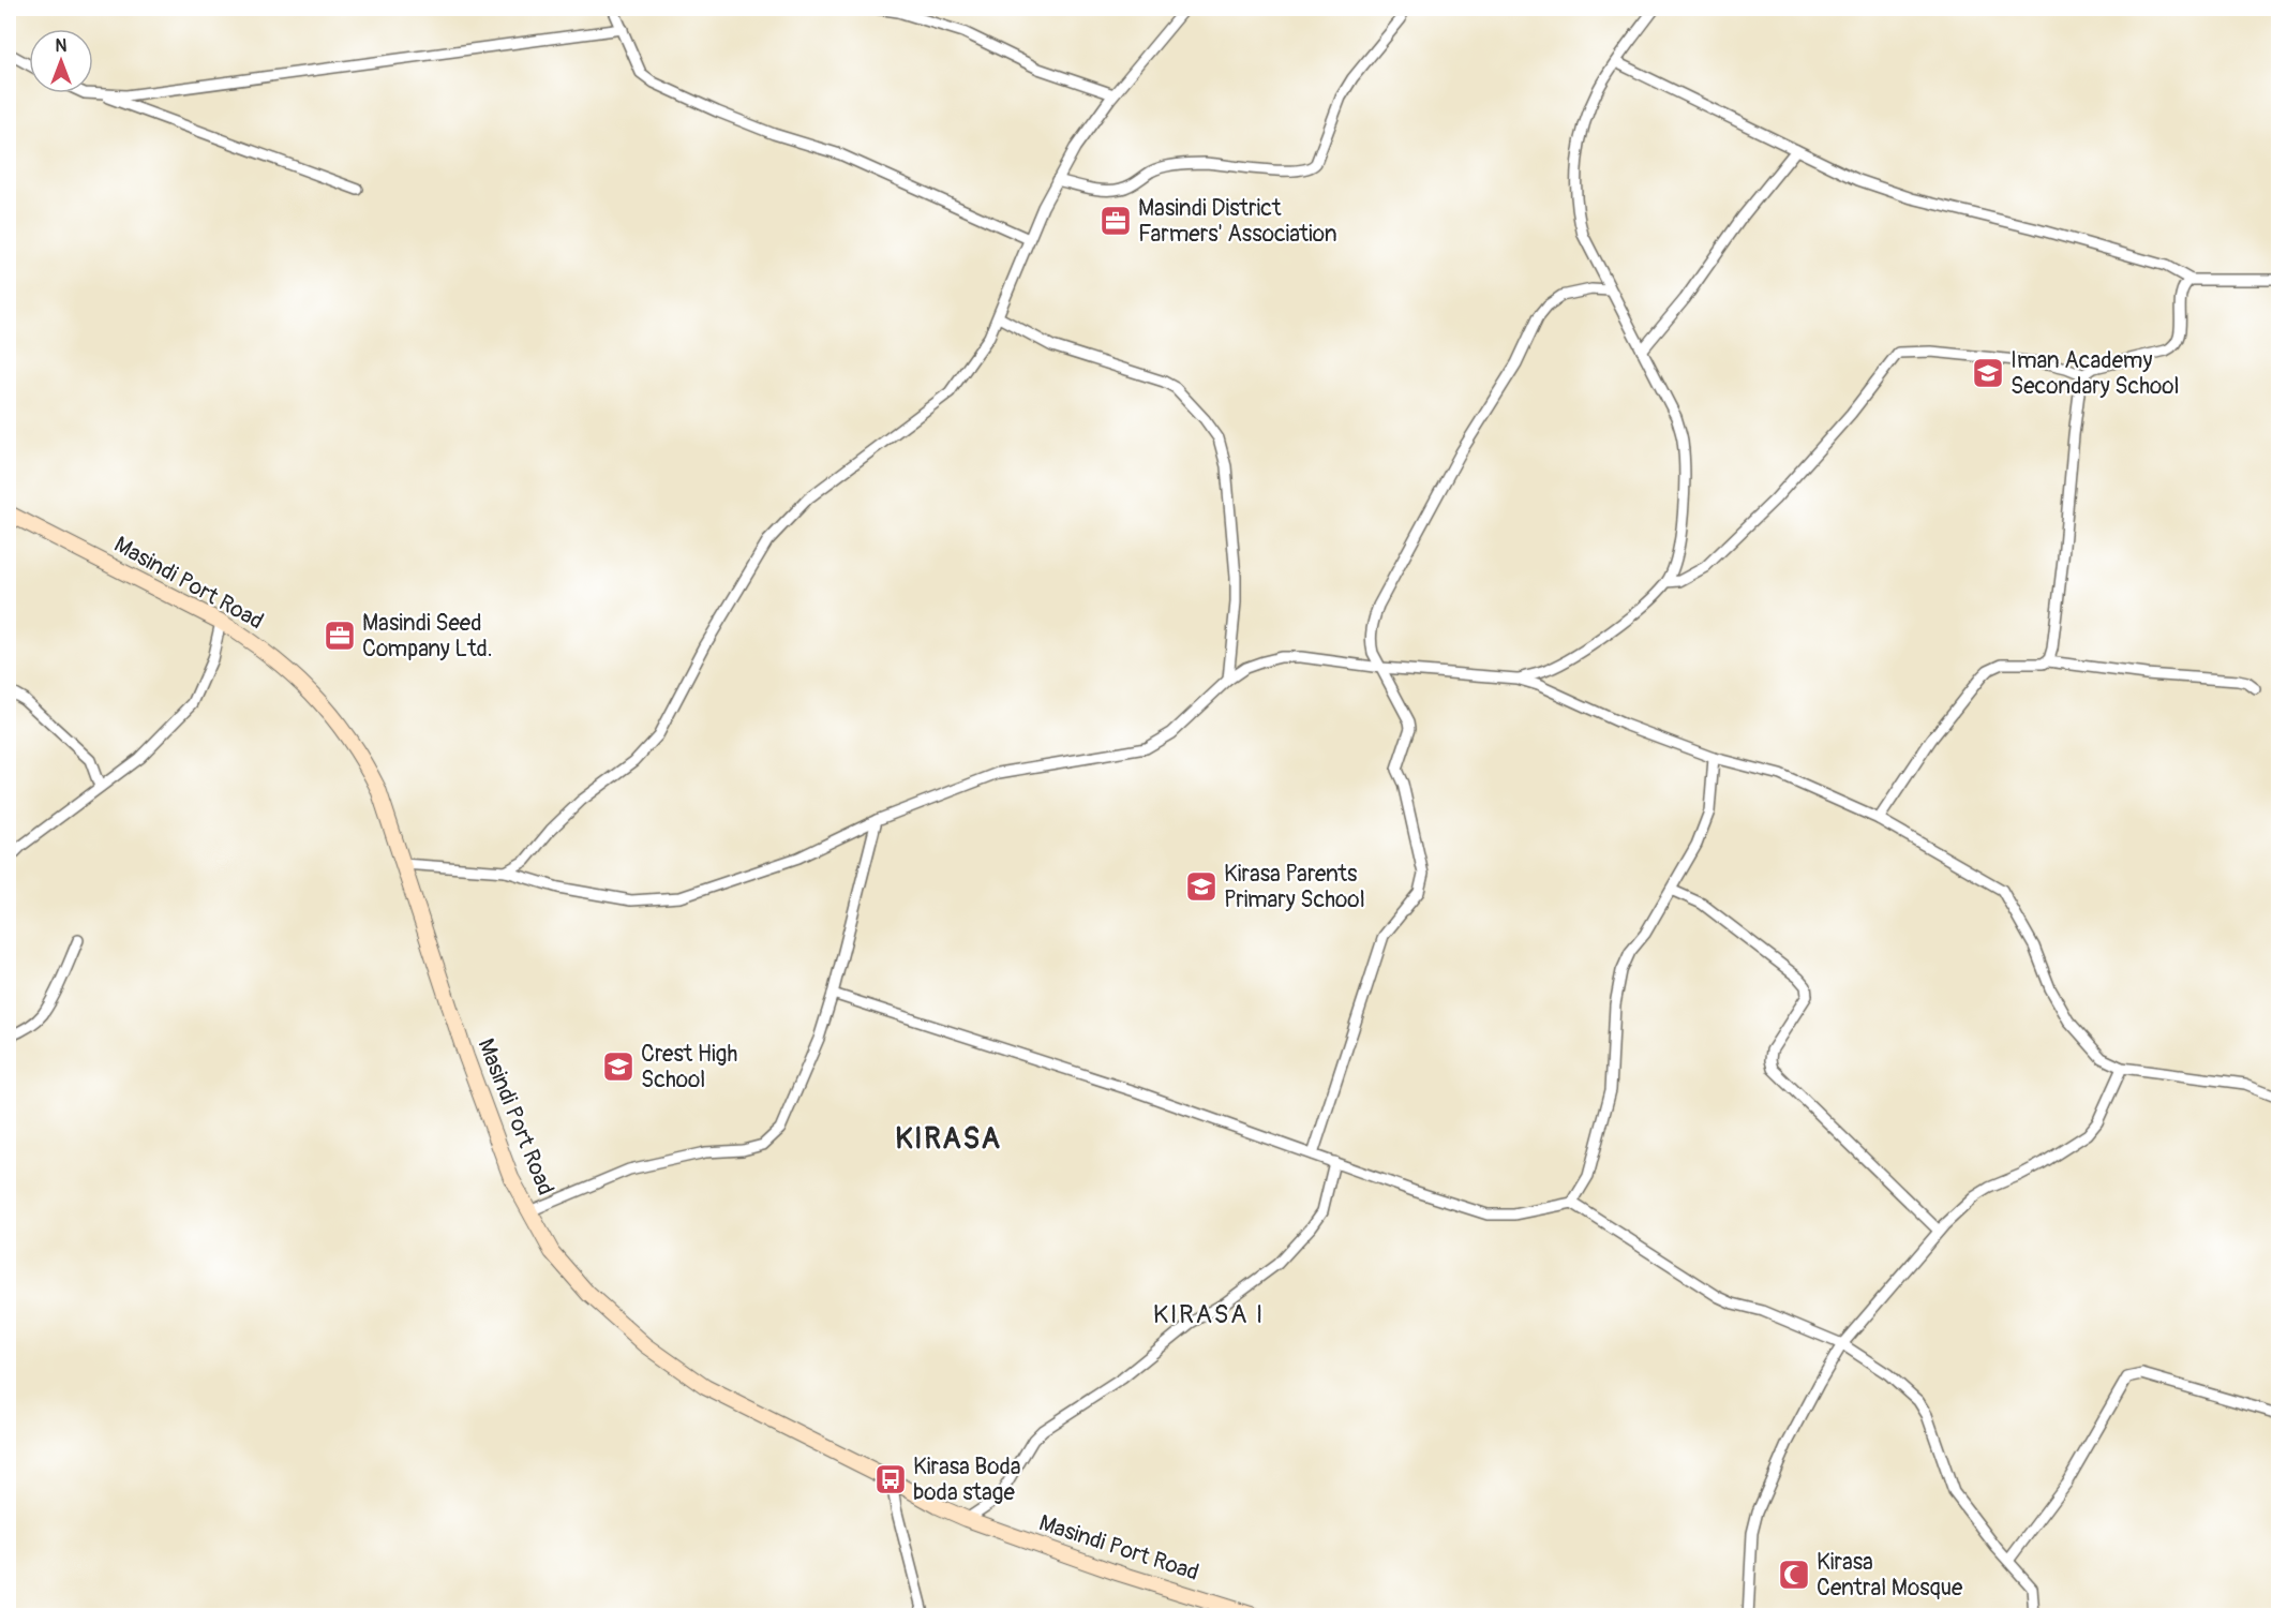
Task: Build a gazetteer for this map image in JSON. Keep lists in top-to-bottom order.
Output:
{
  "streets": {
    "main road": ["Masindi Port Road"]
  },
  "districts": ["KIRASA", "KIRASA I"],
  "places": {
    "office": ["Masindi District Farmers' Association", "Masindi Seed Company Ltd."],
    "school or university": ["Iman Academy Secondary School", "Kirasa Parents Primary School", "Crest High School"],
    "bus stop": ["Kirasa Boda boda stage"],
    "mosque": ["Kirasa Central Mosque"]
  },
  "north": "top"
}
